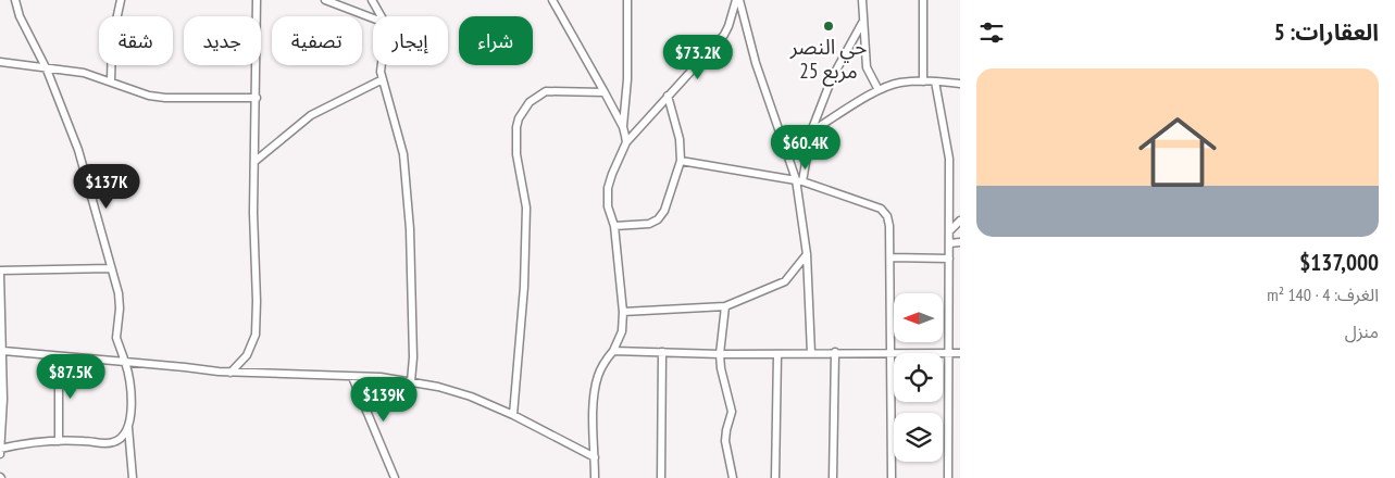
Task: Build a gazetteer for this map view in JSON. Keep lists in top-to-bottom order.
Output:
{
  "places": ["حي النصر مربع 25"],
  "north": "left",
  "page": {
    "heading": "العقارات: 5",
    "chip": [
      "شراء",
      "إيجار",
      "تصفية",
      "جديد",
      "شقة"
    ],
    "price": [
      "$73.2K",
      "$60.4K",
      "$137K",
      "$87.5K",
      "$139K"
    ],
    "list": [
      {
        "name": "$137,000",
        "note": "الغرف: 4 · 140 m² · منزل"
      }
    ]
  }
}
